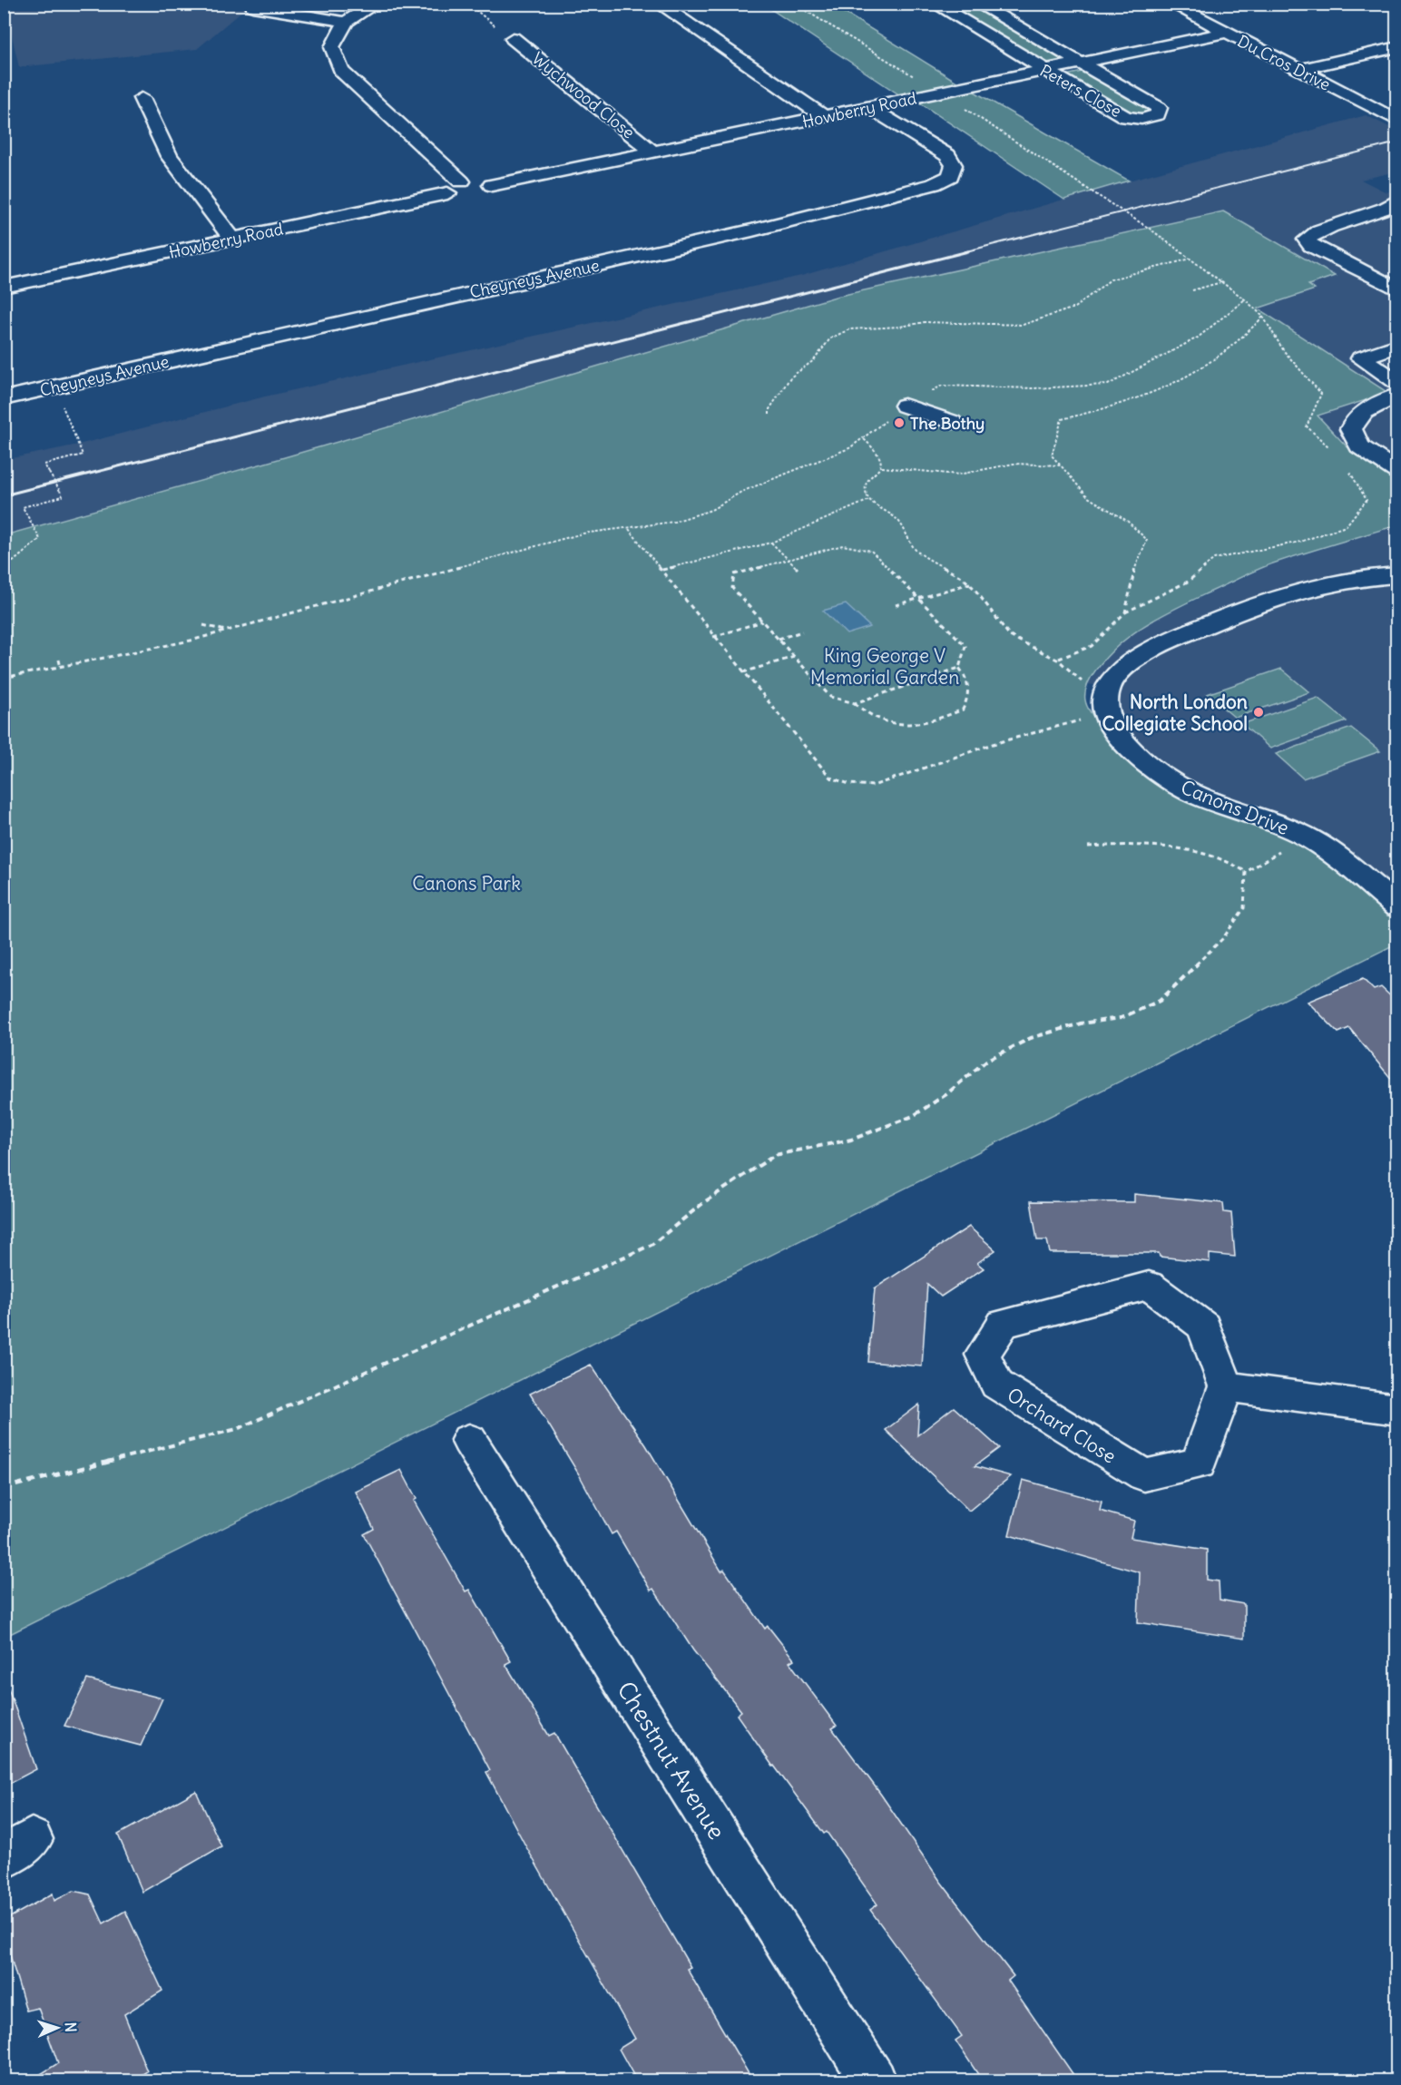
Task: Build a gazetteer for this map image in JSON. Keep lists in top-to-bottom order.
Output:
{
  "streets": {
    "street": [
      "Du Cros Drive",
      "Peters Close",
      "Wychwood Close",
      "Howberry Road",
      "Cheyneys Avenue",
      "Canons Drive",
      "Orchard Close",
      "Chestnut Avenue"
    ]
  },
  "crossings": [
    ["Du Cros Drive", "Howberry Road"],
    ["Peters Close", "Howberry Road"],
    ["Wychwood Close", "Howberry Road"],
    ["Howberry Road", "Cheyneys Avenue"]
  ],
  "parks": ["King George V Memorial Garden", "Canons Park"],
  "places": ["The Bothy", "North London Collegiate School"],
  "north": "right"
}
